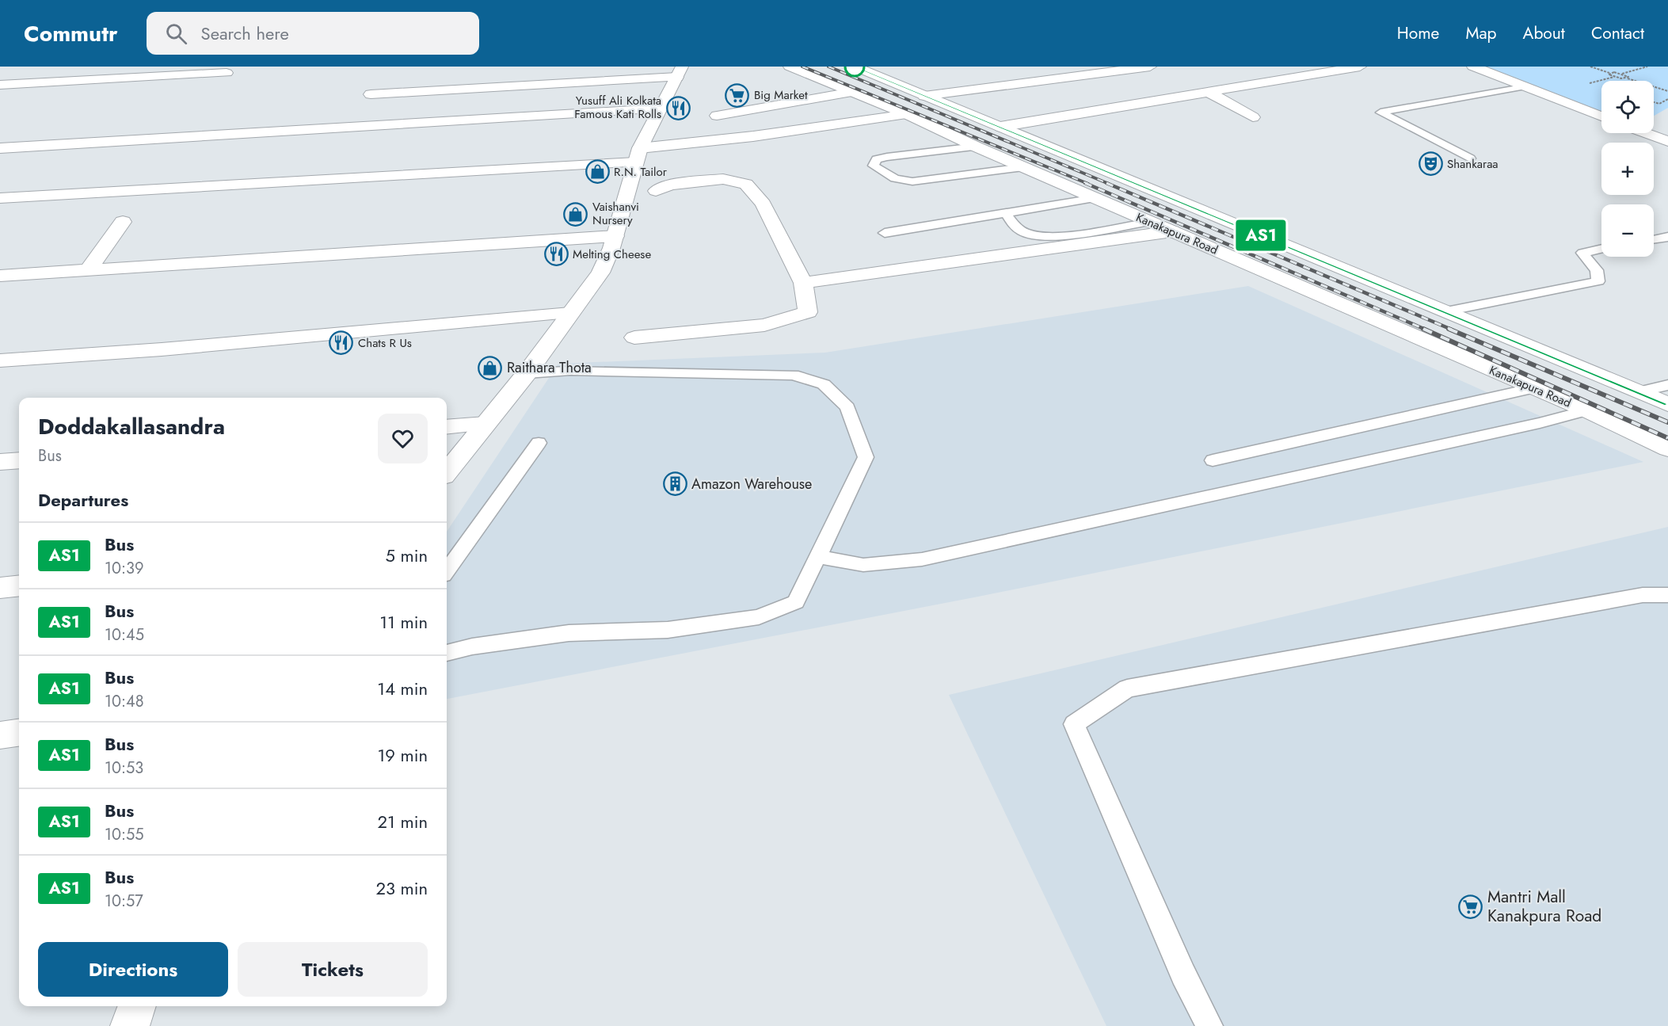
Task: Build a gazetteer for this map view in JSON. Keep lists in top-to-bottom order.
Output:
{
  "streets": {
    "main road": ["Kanakapura Road"]
  },
  "places": {
    "supermarket": ["Big Market", "Mantri Mall Kanakpura Road"],
    "restaurant": ["Yusuff Ali Kolkata Famous Kati Rolls", "Melting Cheese", "Chats R Us"],
    "theatre": ["Shankaraa"],
    "shop": ["R.N. Tailor", "Vaishanvi Nursery", "Raithara Thota"],
    "building": ["Amazon Warehouse"]
  },
  "lines": ["bus line AS1"],
  "page": {
    "header": "Commutr",
    "search": "Search here",
    "nav": [
      "Home",
      "Map",
      "About",
      "Contact"
    ],
    "on_map": "AS1",
    "map_buttons": ["+", "−"],
    "heading": [
      ["Doddakallasandra", "Bus"],
      "Departures"
    ],
    "list": [
      {
        "mark": "AS1",
        "name": "Bus",
        "note": "10:39",
        "value": "5 min"
      },
      {
        "mark": "AS1",
        "name": "Bus",
        "note": "10:45",
        "value": "11 min"
      },
      {
        "mark": "AS1",
        "name": "Bus",
        "note": "10:48",
        "value": "14 min"
      },
      {
        "mark": "AS1",
        "name": "Bus",
        "note": "10:53",
        "value": "19 min"
      },
      {
        "mark": "AS1",
        "name": "Bus",
        "note": "10:55",
        "value": "21 min"
      },
      {
        "mark": "AS1",
        "name": "Bus",
        "note": "10:57",
        "value": "23 min"
      }
    ],
    "buttons": ["Directions", "Tickets"]
  }
}
